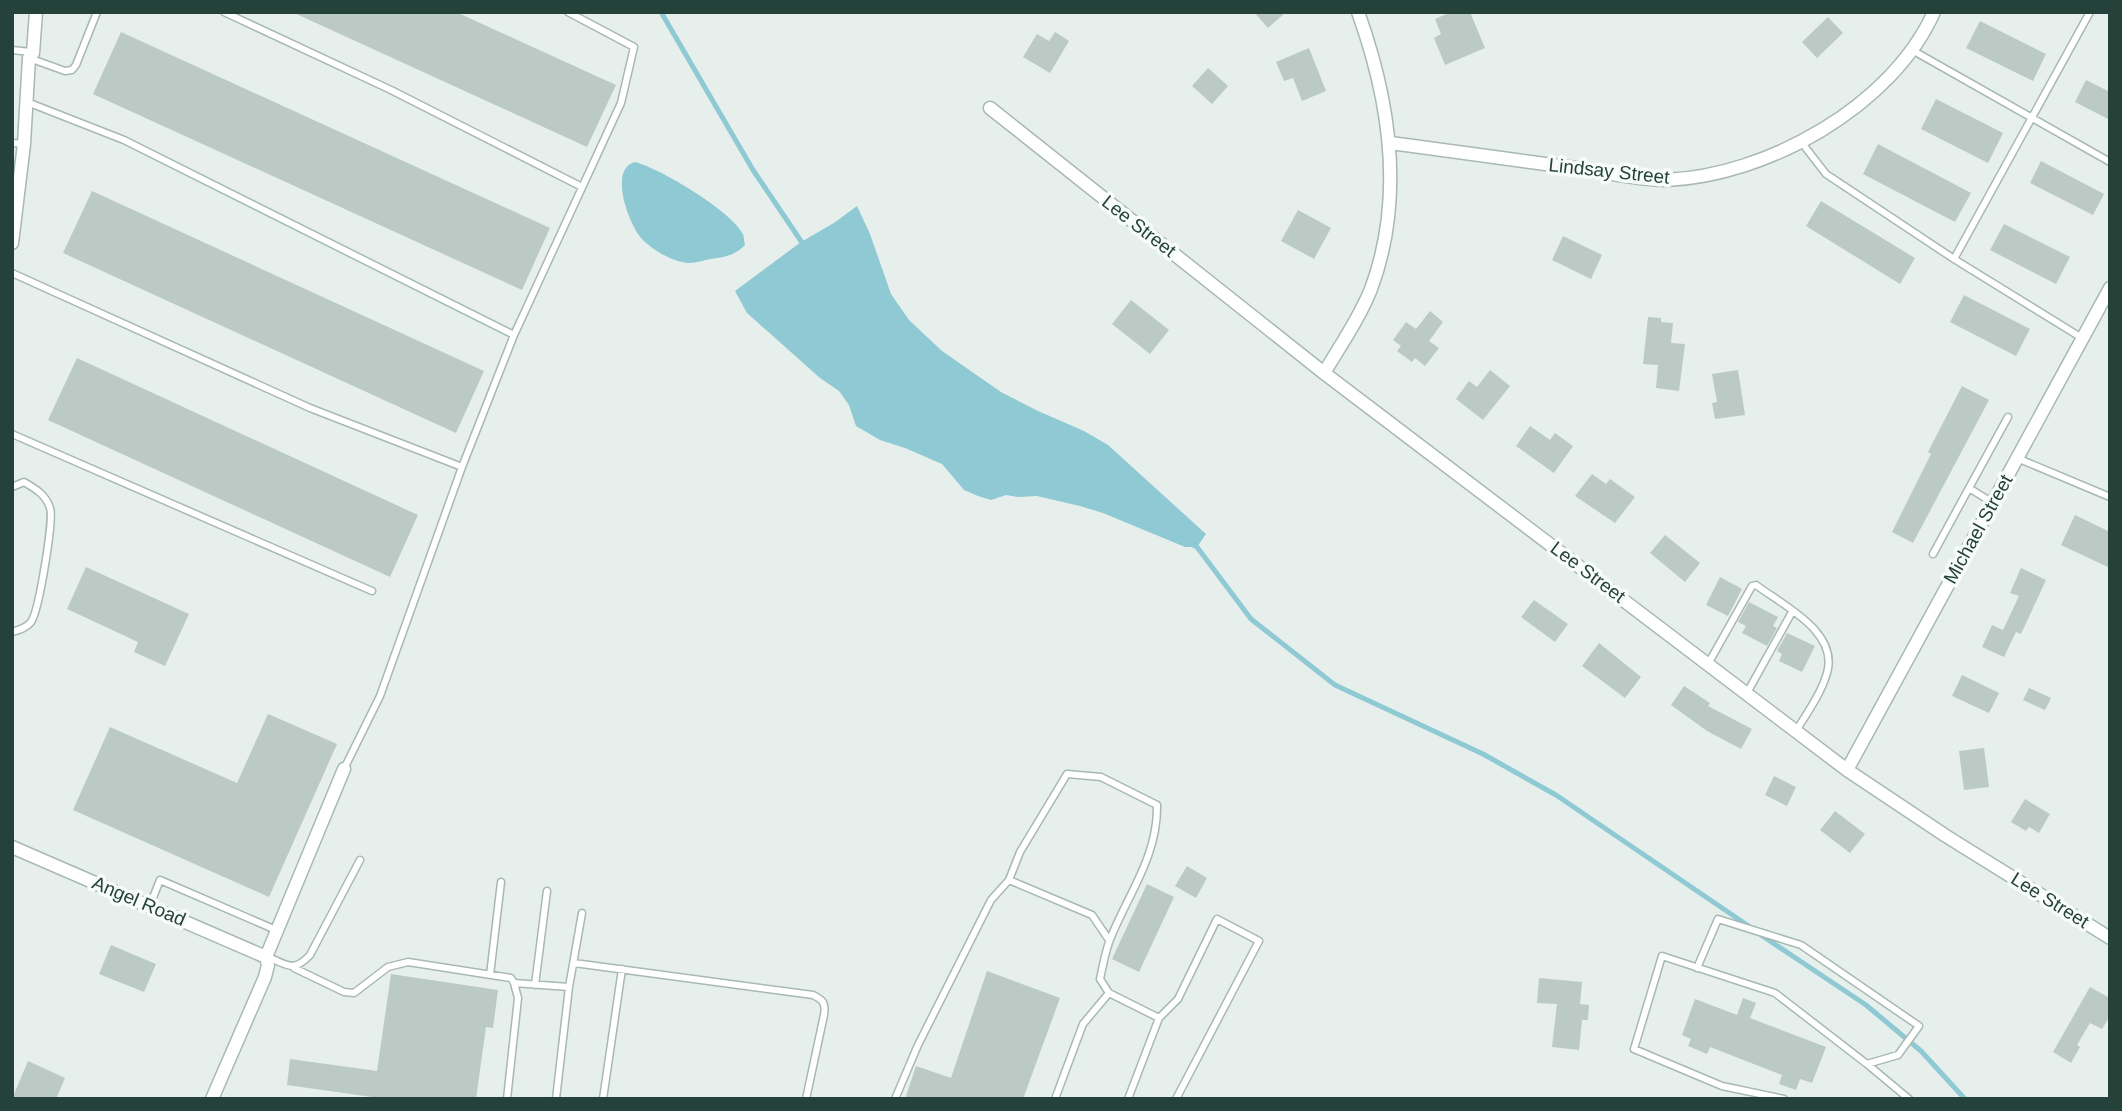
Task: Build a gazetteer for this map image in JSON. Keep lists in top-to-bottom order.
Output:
{
  "streets": {
    "street": [
      "Lindsay Street",
      "Lee Street",
      "Michael Street",
      "Angel Road"
    ]
  },
  "crossings": [
    ["Lee Street", "Michael Street"]
  ]
}
